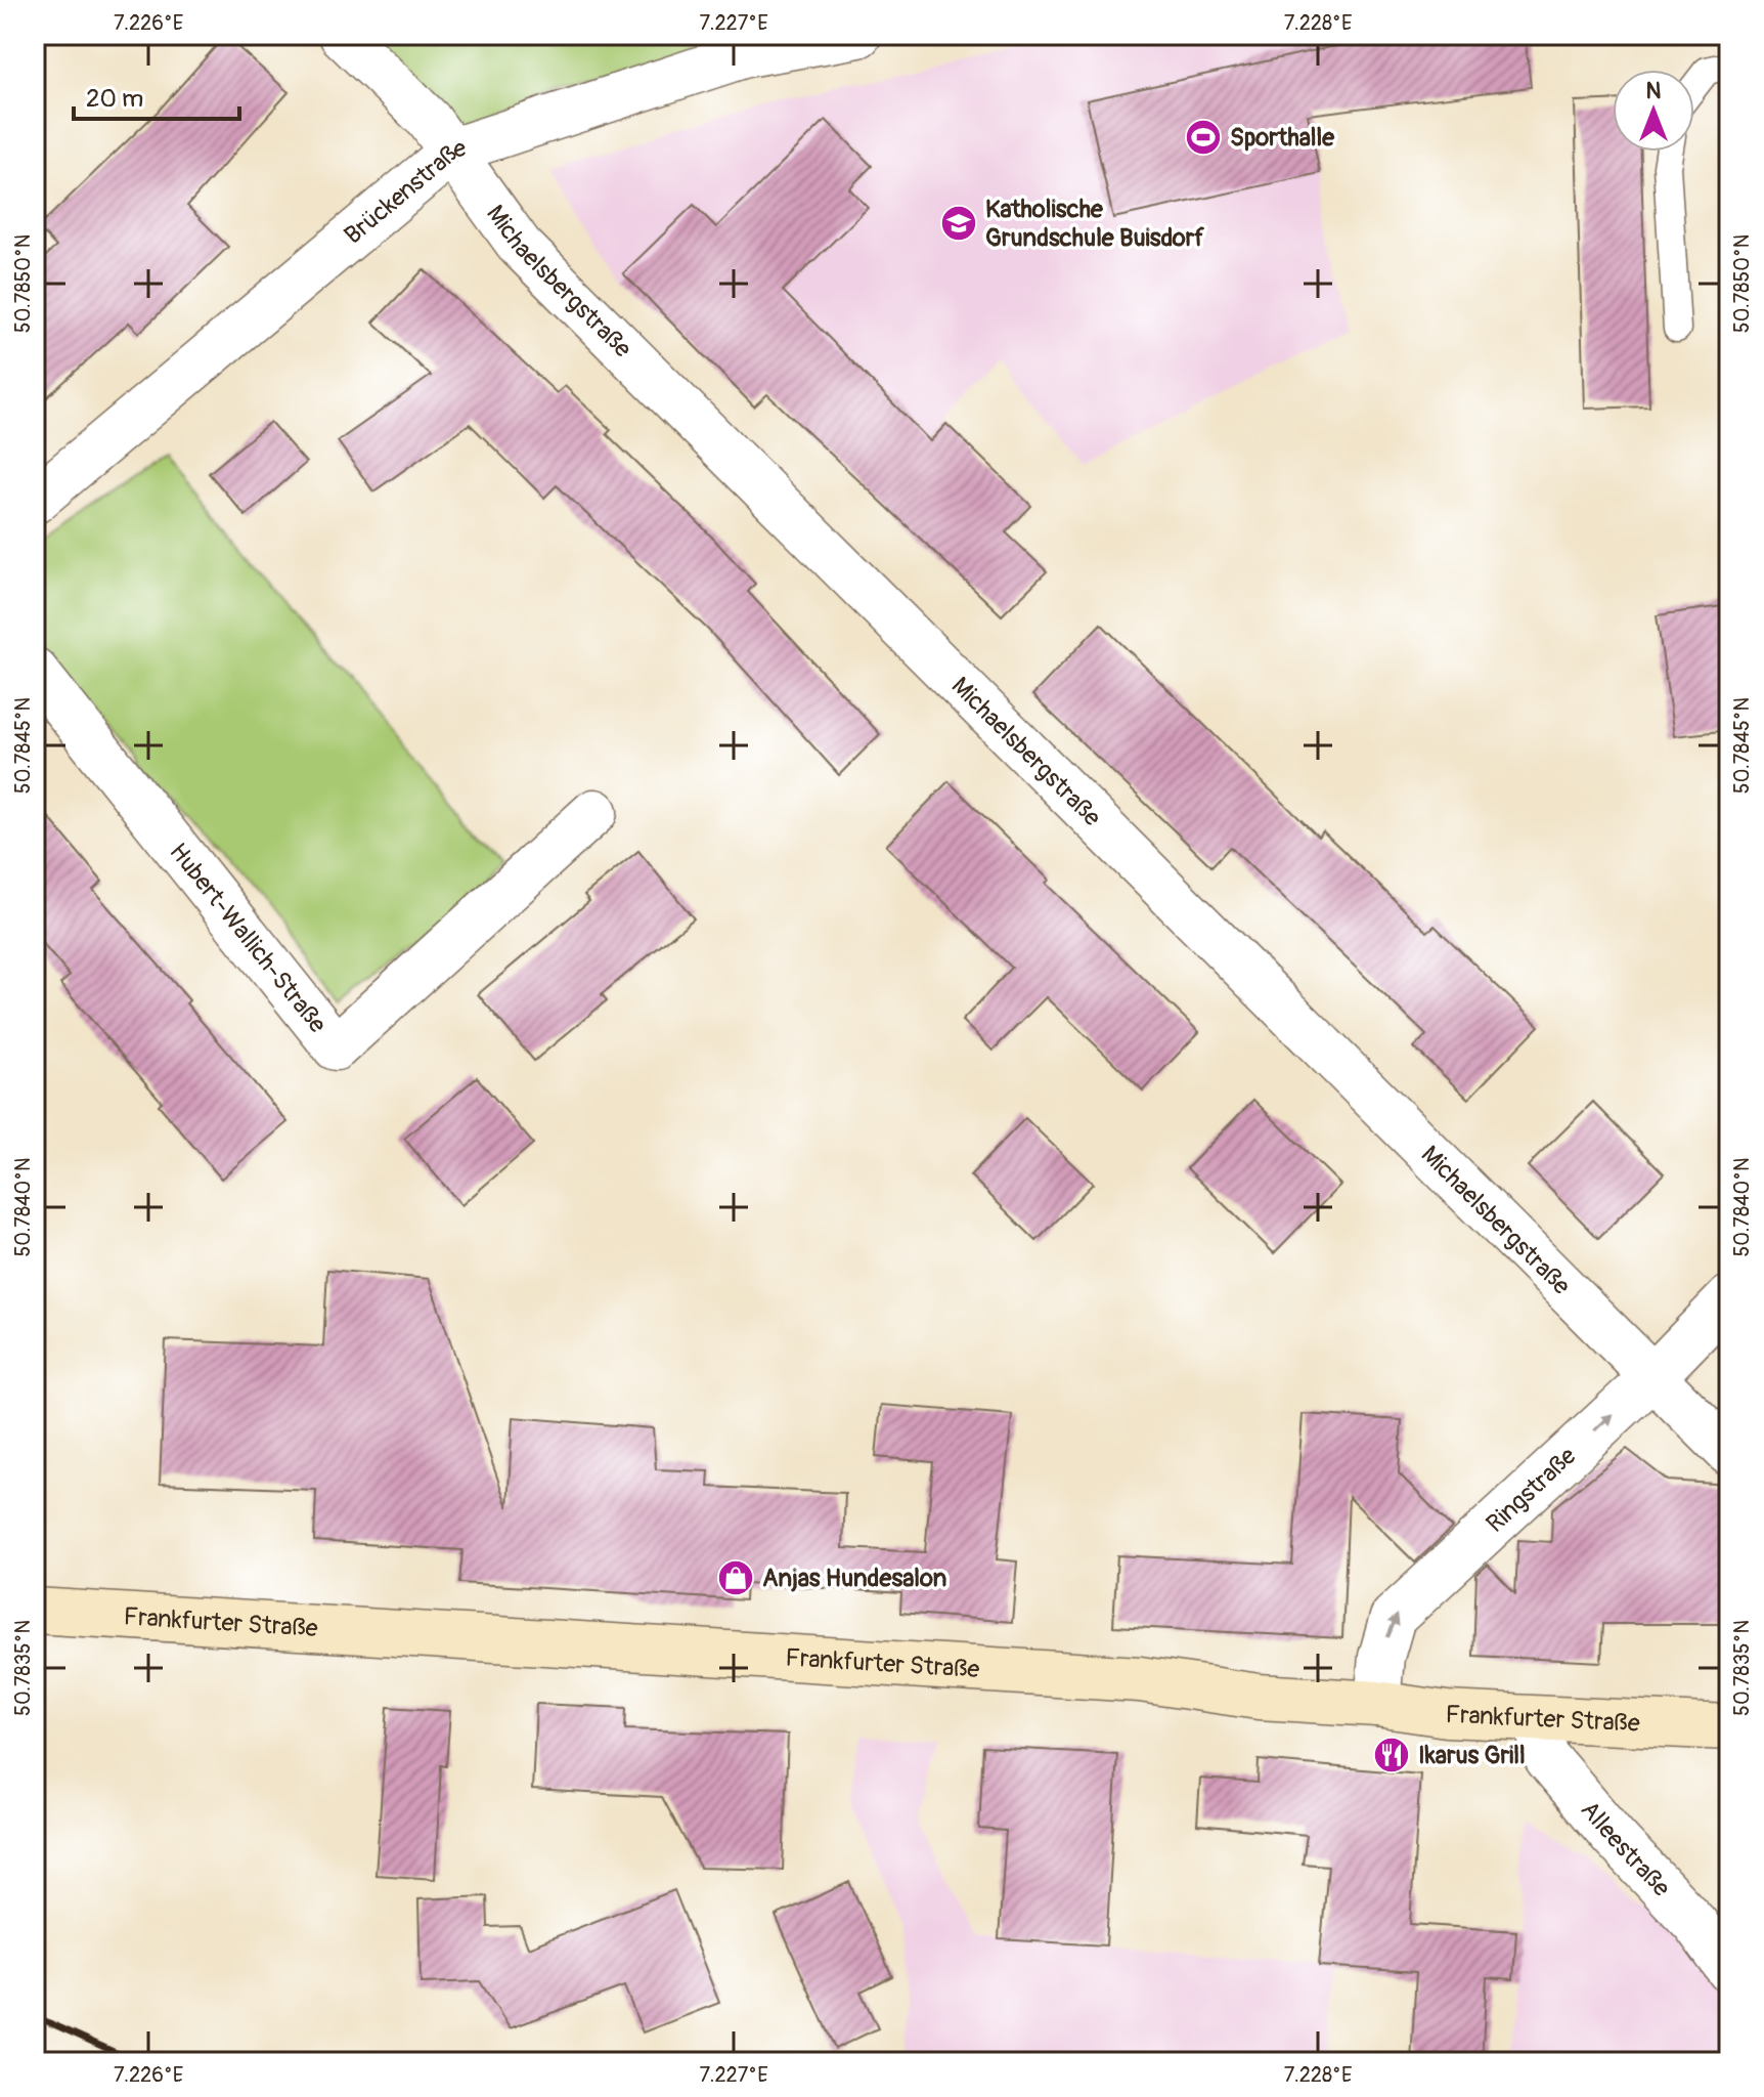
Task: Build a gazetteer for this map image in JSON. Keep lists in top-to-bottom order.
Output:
{
  "streets": {
    "main road": ["Frankfurter Straße"],
    "street": [
      "Brückenstraße",
      "Michaelsbergstraße",
      "Hubert-Wallich-Straße",
      "Ringstraße",
      "Alleestraße"
    ]
  },
  "crossings": [
    ["Brückenstraße", "Michaelsbergstraße"],
    ["Michaelsbergstraße", "Ringstraße"],
    ["Ringstraße", "Frankfurter Straße"],
    ["Frankfurter Straße", "Alleestraße"]
  ],
  "one_way": ["Ringstraße"],
  "places": {
    "sports": ["Sporthalle"],
    "school or university": ["Katholische Grundschule Buisdorf"],
    "shop": ["Anjas Hundesalon"],
    "restaurant": ["Ikarus Grill"]
  },
  "scale_bar": "20 m",
  "north": "top",
  "coordinates": [
    "7.226°E",
    "7.227°E",
    "7.228°E",
    "50.7850°N",
    "50.7845°N",
    "50.7840°N",
    "50.7835°N"
  ]
}
